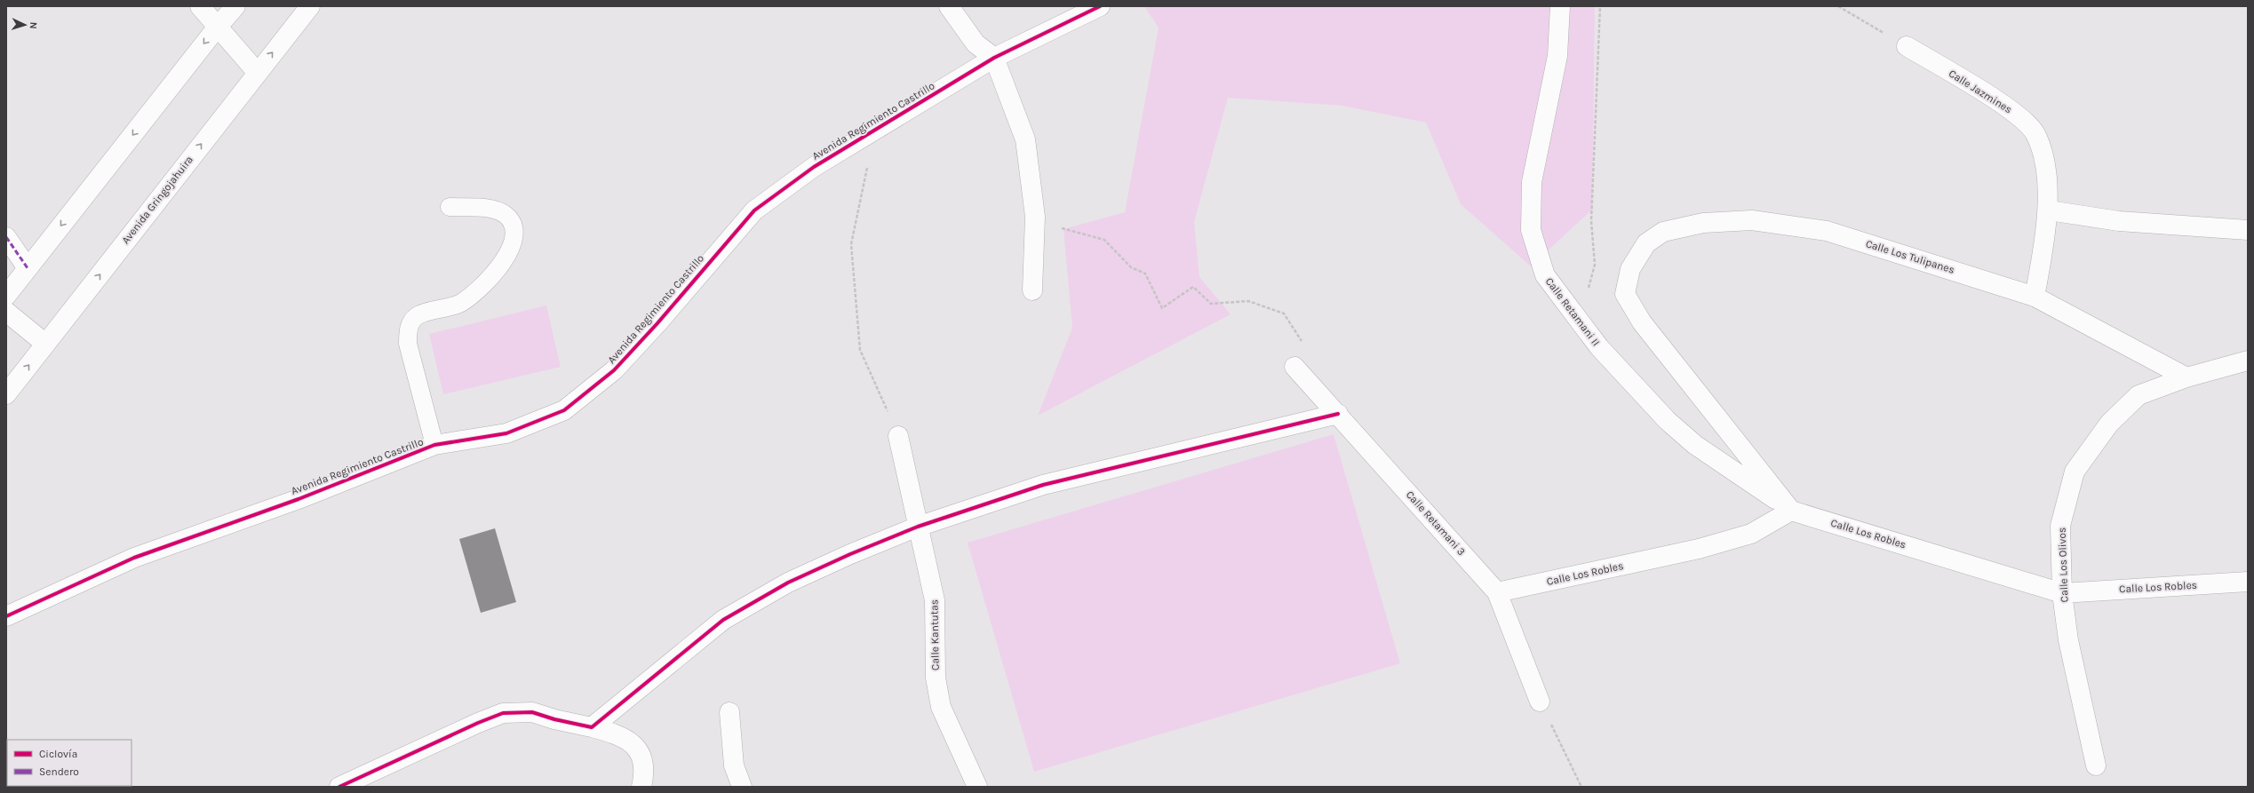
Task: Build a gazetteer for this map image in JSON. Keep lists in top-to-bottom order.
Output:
{
  "streets": {
    "street": [
      "Calle Jazmines",
      "Avenida Regimiento Castrillo",
      "Avenida Gringojahuira",
      "Calle Los Tulipanes",
      "Calle Retamani II",
      "Calle Retamani 3",
      "Calle Los Robles",
      "Calle Los Olivos",
      "Calle Kantutas"
    ]
  },
  "crossings": [
    ["Calle Jazmines", "Calle Los Tulipanes"],
    ["Calle Los Tulipanes", "Calle Retamani II"],
    ["Calle Los Tulipanes", "Calle Los Robles"],
    ["Calle Los Tulipanes", "Calle Los Olivos"],
    ["Calle Retamani II", "Calle Los Robles"],
    ["Calle Retamani 3", "Calle Los Robles"],
    ["Calle Los Robles", "Calle Los Olivos"]
  ],
  "legend": ["Ciclovía", "Sendero"],
  "north": "right"
}
